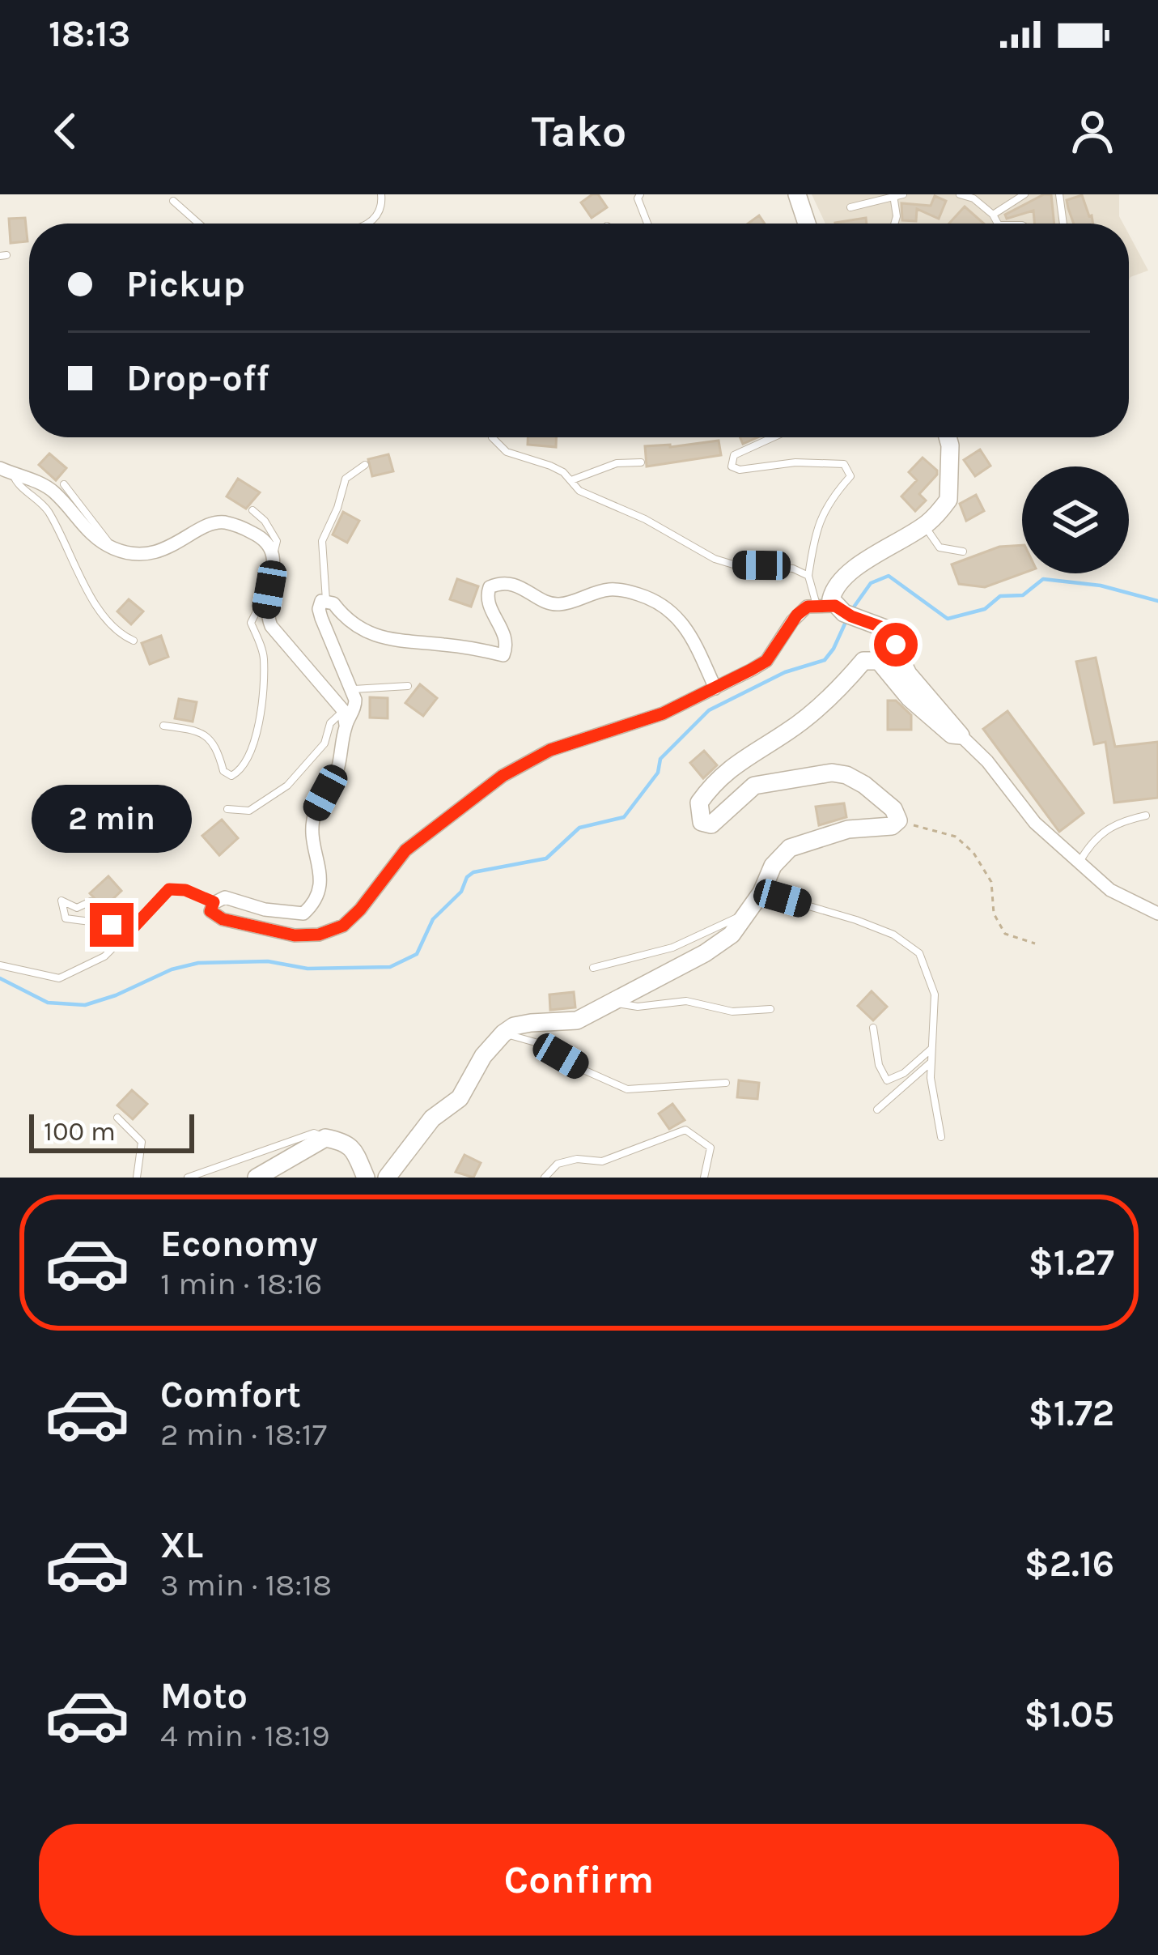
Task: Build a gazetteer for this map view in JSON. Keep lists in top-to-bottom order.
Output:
{
  "scale_bar": "100 m",
  "page": {
    "status": "18:13",
    "header": "Tako",
    "banner": ["Pickup", "Drop-off"],
    "bubble": "2 min",
    "scale": "100 m",
    "list": [
      {
        "name": "Economy",
        "note": "1 min · 18:16",
        "value": "$1.27"
      },
      {
        "name": "Comfort",
        "note": "2 min · 18:17",
        "value": "$1.72"
      },
      {
        "name": "XL",
        "note": "3 min · 18:18",
        "value": "$2.16"
      },
      {
        "name": "Moto",
        "note": "4 min · 18:19",
        "value": "$1.05"
      }
    ],
    "buttons": "Confirm"
  }
}
